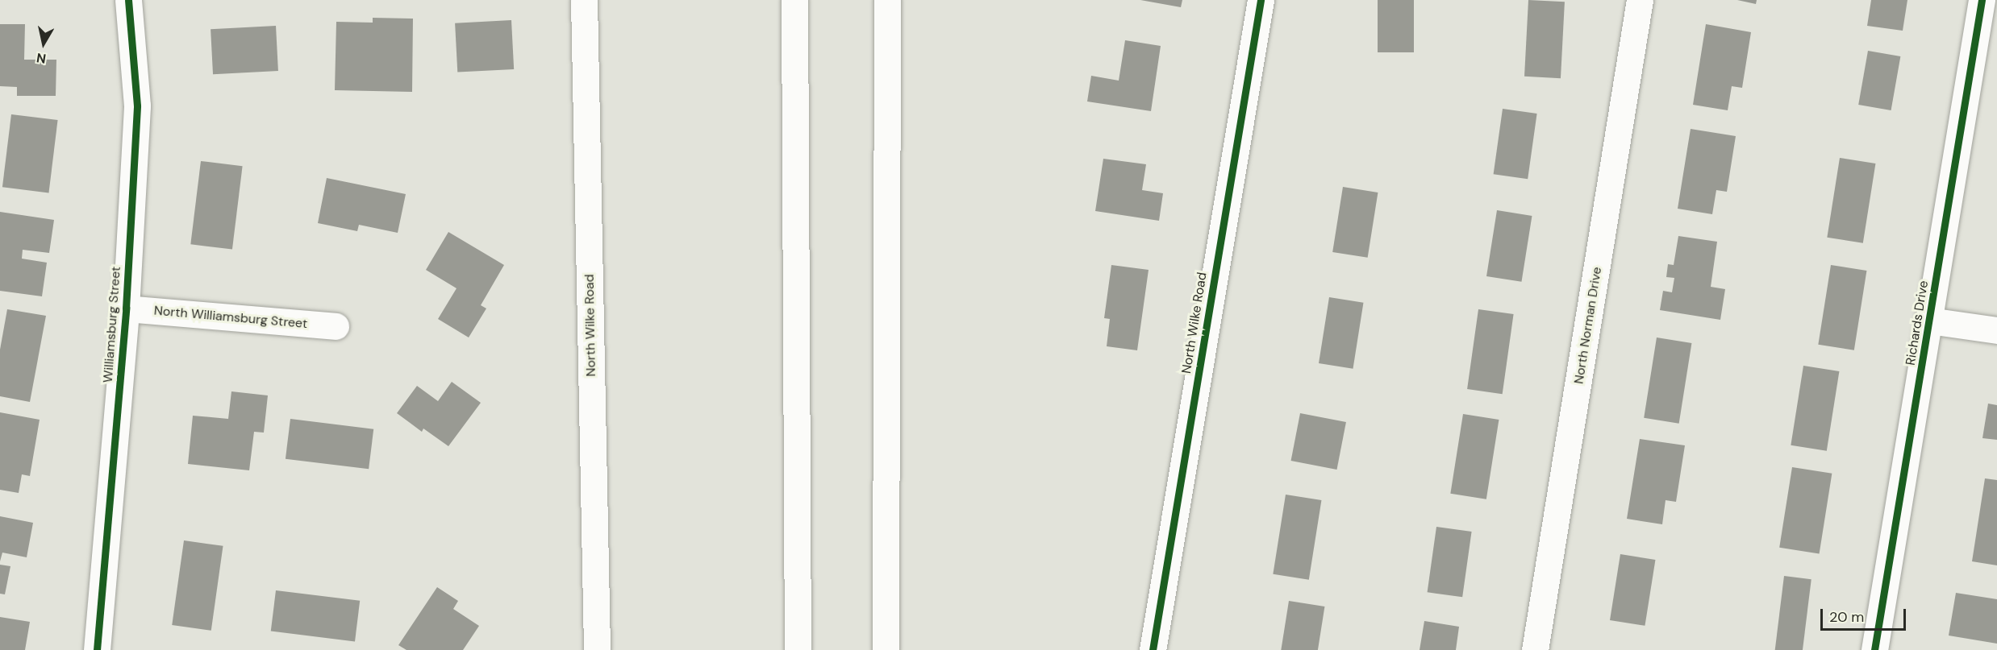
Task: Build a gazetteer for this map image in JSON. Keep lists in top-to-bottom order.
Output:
{
  "streets": {
    "main road": [
      "North Williamsburg Street",
      "North Wilke Road",
      "Richards Drive",
      "Williamsburg Street",
      "North Norman Drive"
    ]
  },
  "crossings": [
    ["North Williamsburg Street", "Williamsburg Street"]
  ],
  "scale_bar": "20 m",
  "north": "bottom"
}
